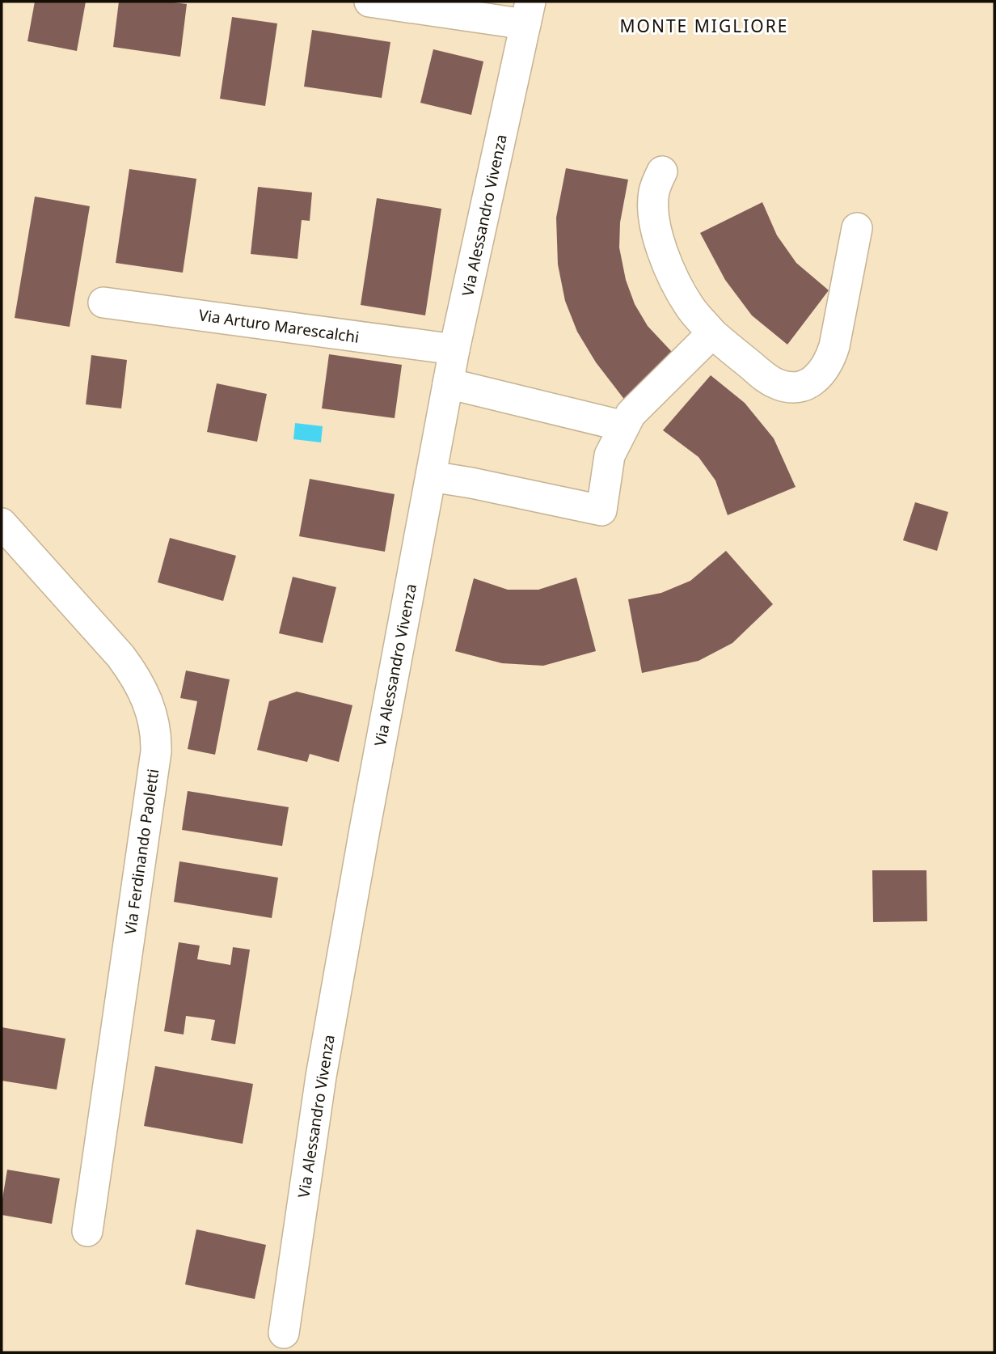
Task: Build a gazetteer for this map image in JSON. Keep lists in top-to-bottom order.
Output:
{
  "streets": {
    "street": ["Via Alessandro Vivenza", "Via Arturo Marescalchi", "Via Ferdinando Paoletti"]
  },
  "crossings": [
    ["Via Alessandro Vivenza", "Via Arturo Marescalchi"]
  ],
  "districts": ["MONTE MIGLIORE"]
}
